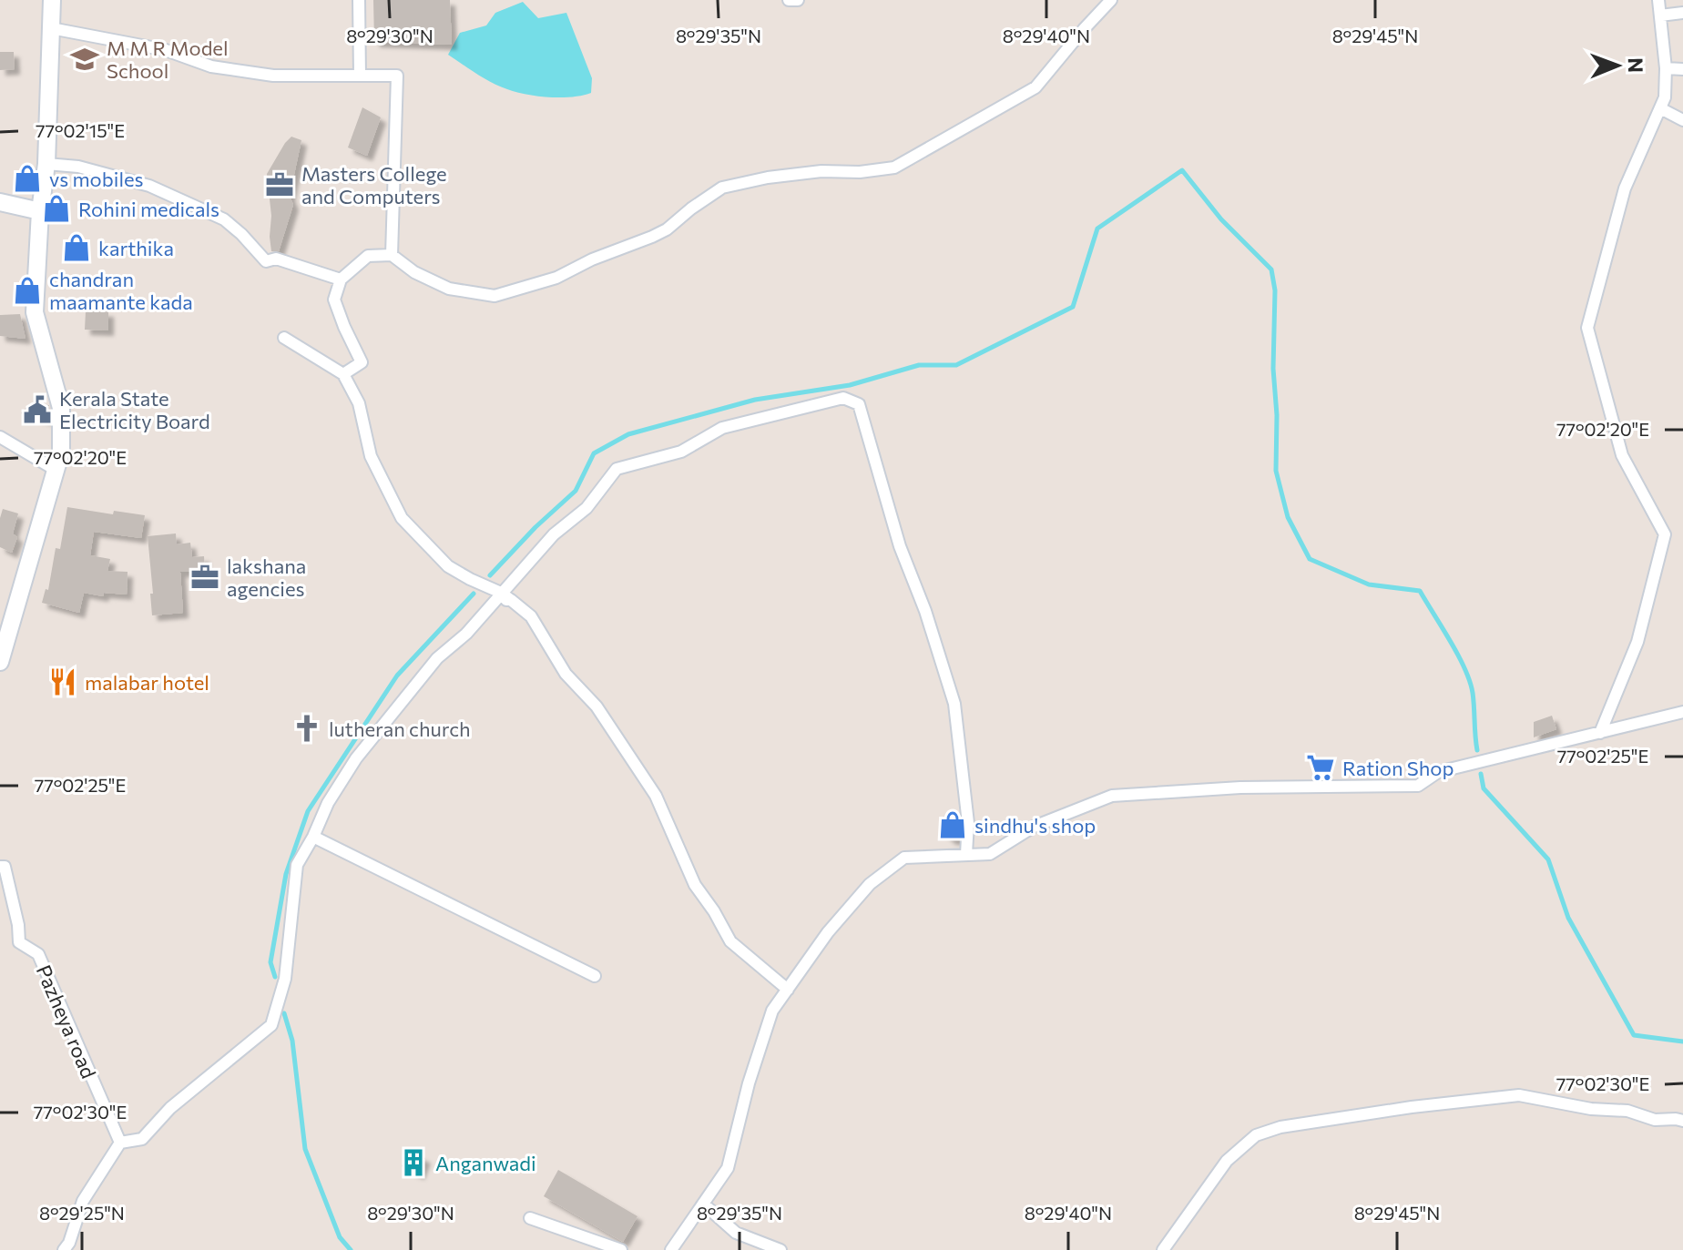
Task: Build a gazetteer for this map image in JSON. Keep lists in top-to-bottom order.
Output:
{
  "streets": {
    "street": ["Pazheya road"]
  },
  "places": {
    "school or university": ["M M R Model School"],
    "shop": [
      "vs mobiles",
      "Rohini medicals",
      "karthika",
      "chandran maamante kada",
      "sindhu's shop"
    ],
    "office": ["Masters College and Computers", "lakshana agencies"],
    "public building": ["Kerala State Electricity Board"],
    "restaurant": ["malabar hotel"],
    "church": ["lutheran church"],
    "supermarket": ["Ration Shop"],
    "building": ["Anganwadi"]
  },
  "north": "right",
  "coordinates": [
    "8°29'30\"N",
    "8°29'35\"N",
    "8°29'40\"N",
    "8°29'45\"N",
    "77°02'15\"E",
    "77°02'20\"E",
    "77°02'25\"E",
    "77°02'30\"E",
    "8°29'25\"N"
  ]
}
